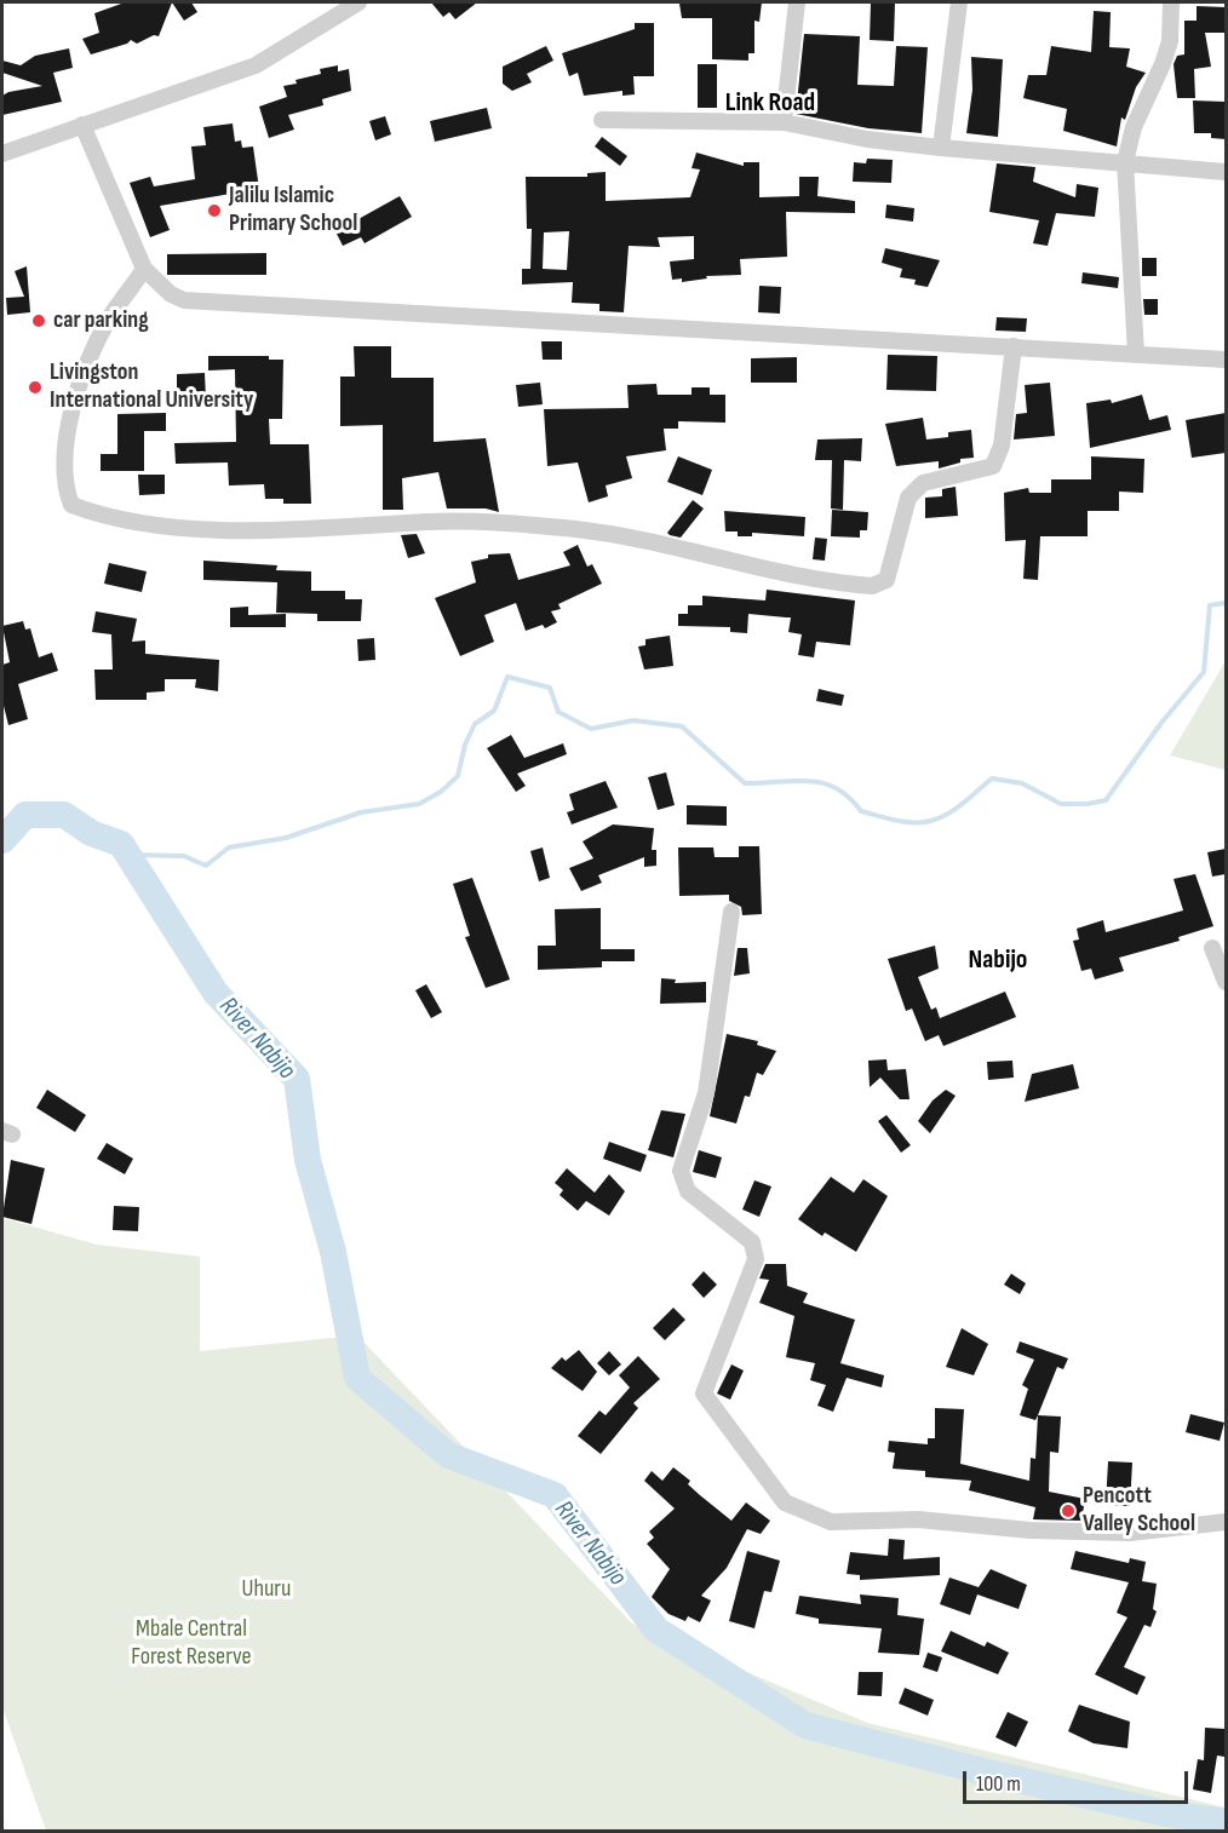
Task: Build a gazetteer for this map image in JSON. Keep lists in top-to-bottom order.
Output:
{
  "districts": ["Link Road", "Nabijo"],
  "water": ["River Nabijo"],
  "parks": ["Uhuru", "Mbale Central Forest Reserve"],
  "places": [
    "Jalilu Islamic Primary School",
    "car parking",
    "Livingston International University",
    "Pencott Valley School"
  ],
  "scale_bar": "100 m"
}
